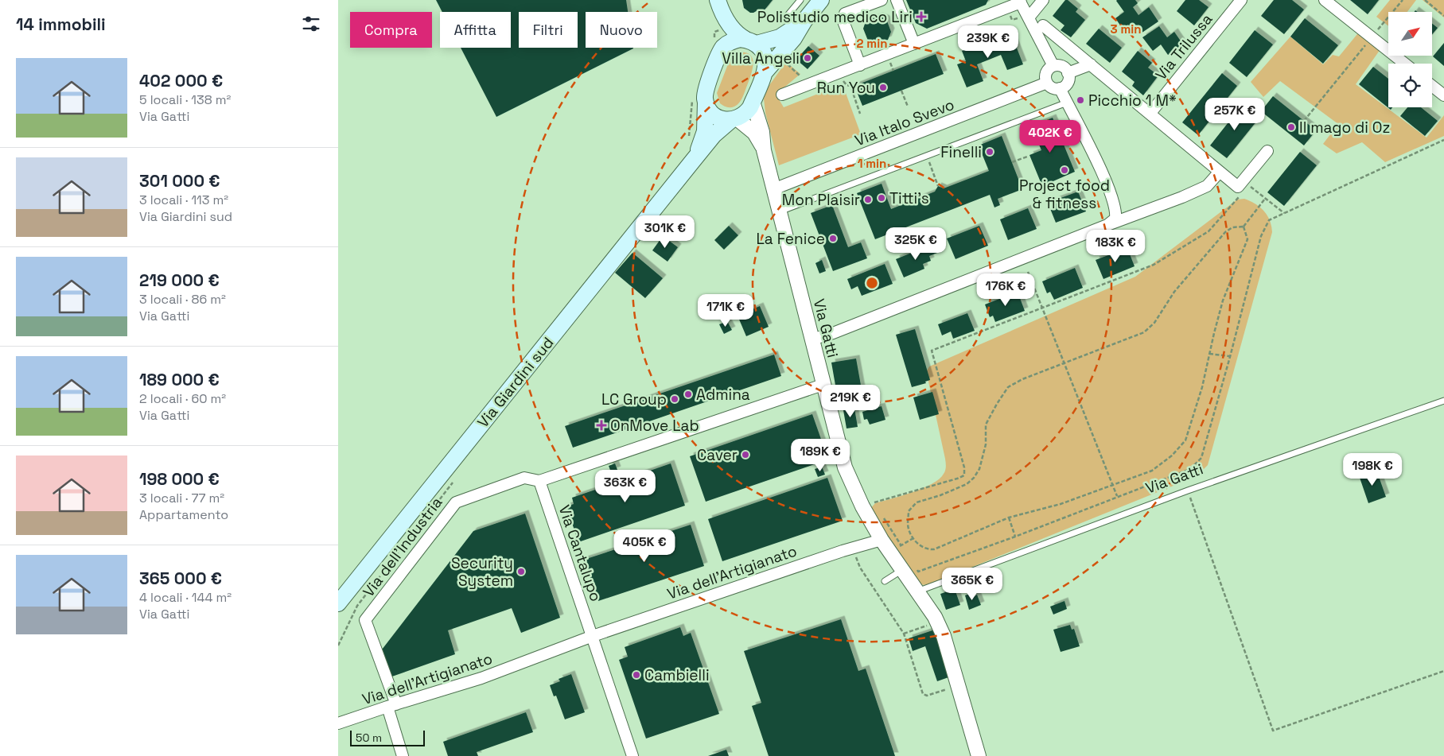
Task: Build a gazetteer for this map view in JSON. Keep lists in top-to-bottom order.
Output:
{
  "streets": {
    "main road": ["Via Giardini sud"],
    "street": [
      "Via Trilussa",
      "Via Italo Svevo",
      "Via Gatti",
      "Via dell'Industria",
      "Via Cantalupo",
      "Via dell'Artigianato"
    ]
  },
  "crossings": [
    ["Via Italo Svevo", "Via Gatti"],
    ["Via Gatti", "Via dell'Industria"],
    ["Via Gatti", "Via dell'Artigianato"],
    ["Via dell'Industria", "Via Cantalupo"],
    ["Via dell'Industria", "Via dell'Artigianato"],
    ["Via Cantalupo", "Via dell'Artigianato"]
  ],
  "places": {
    "health": ["Polistudio medico Liri", "OnMove Lab"],
    "other": [
      "Villa Angeli",
      "Run You",
      "Picchio 1 M*",
      "Il mago di Oz",
      "Finelli",
      "Project food & fitness",
      "Titti's",
      "Mon Plaisir",
      "La Fenice",
      "Admina",
      "LC Group",
      "Caver",
      "Security System",
      "Cambielli"
    ]
  },
  "scale_bar": "50 m",
  "north": "top right",
  "page": {
    "heading": "14 immobili",
    "chip": [
      "Compra",
      "Affitta",
      "Filtri",
      "Nuovo"
    ],
    "price": [
      "239K €",
      "257K €",
      "402K €",
      "301K €",
      "325K €",
      "183K €",
      "176K €",
      "171K €",
      "219K €",
      "189K €",
      "198K €",
      "363K €",
      "405K €",
      "365K €"
    ],
    "list": [
      {
        "name": "402 000 €",
        "note": "5 locali · 138 m² · Via Gatti"
      },
      {
        "name": "301 000 €",
        "note": "3 locali · 113 m² · Via Giardini sud"
      },
      {
        "name": "219 000 €",
        "note": "3 locali · 86 m² · Via Gatti"
      },
      {
        "name": "189 000 €",
        "note": "2 locali · 60 m² · Via Gatti"
      },
      {
        "name": "198 000 €",
        "note": "3 locali · 77 m² · Appartamento"
      },
      {
        "name": "365 000 €",
        "note": "4 locali · 144 m² · Via Gatti"
      }
    ],
    "scale": "50 m"
  },
  "rings": ["3 min", "2 min", "1 min"]
}
